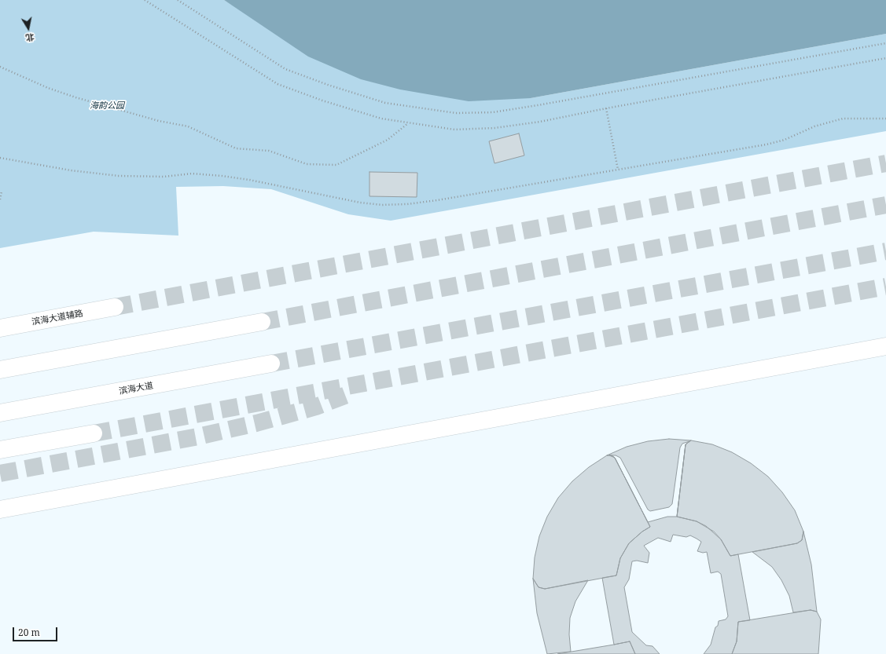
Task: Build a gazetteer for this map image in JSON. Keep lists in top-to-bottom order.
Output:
{
  "streets": {
    "main road": ["滨海大道辅路", "滨海大道"]
  },
  "parks": ["海韵公园"],
  "scale_bar": "20 m",
  "north": "bottom"
}
